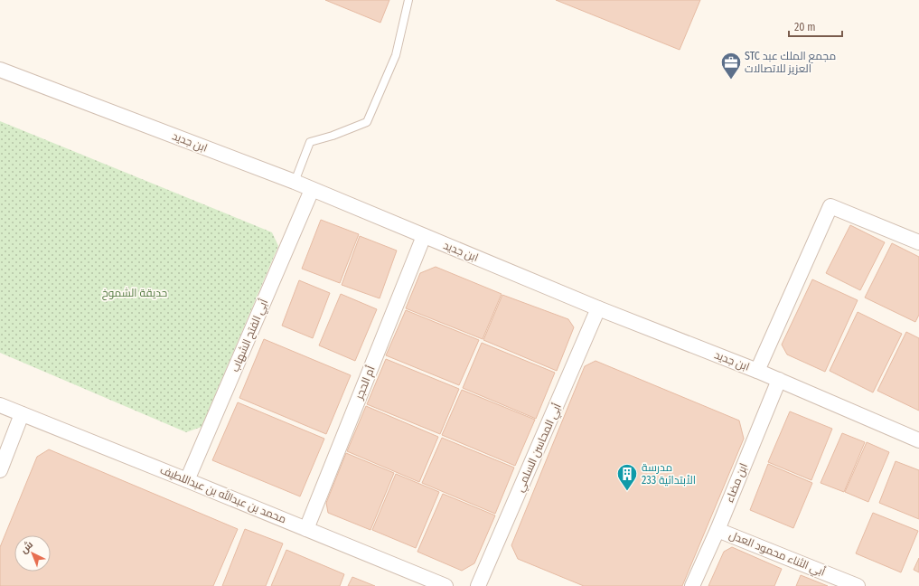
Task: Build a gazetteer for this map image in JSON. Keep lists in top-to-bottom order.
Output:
{
  "streets": {
    "street": [
      "ابن جديد",
      "أبي الفتح الشهاب",
      "أم الحجر",
      "أبي المحاسن السلمي",
      "ابن مضاء",
      "محمد بن عبدالله بن عبداللطيف",
      "أبي الثناء محمود العدل"
    ]
  },
  "crossings": [
    ["ابن جديد", "أبي الفتح الشهاب"],
    ["ابن جديد", "أم الحجر"],
    ["ابن جديد", "أبي المحاسن السلمي"],
    ["ابن جديد", "ابن مضاء"],
    ["أبي الفتح الشهاب", "محمد بن عبدالله بن عبداللطيف"],
    ["أم الحجر", "محمد بن عبدالله بن عبداللطيف"],
    ["ابن مضاء", "أبي الثناء محمود العدل"]
  ],
  "parks": ["حديقة الشموخ"],
  "places": {
    "office": ["STC مجمع الملك عبد العزيز للاتصالات"],
    "building": ["مدرسة الأبتدائية 233"]
  },
  "scale_bar": "20 m",
  "north": "top left"
}
